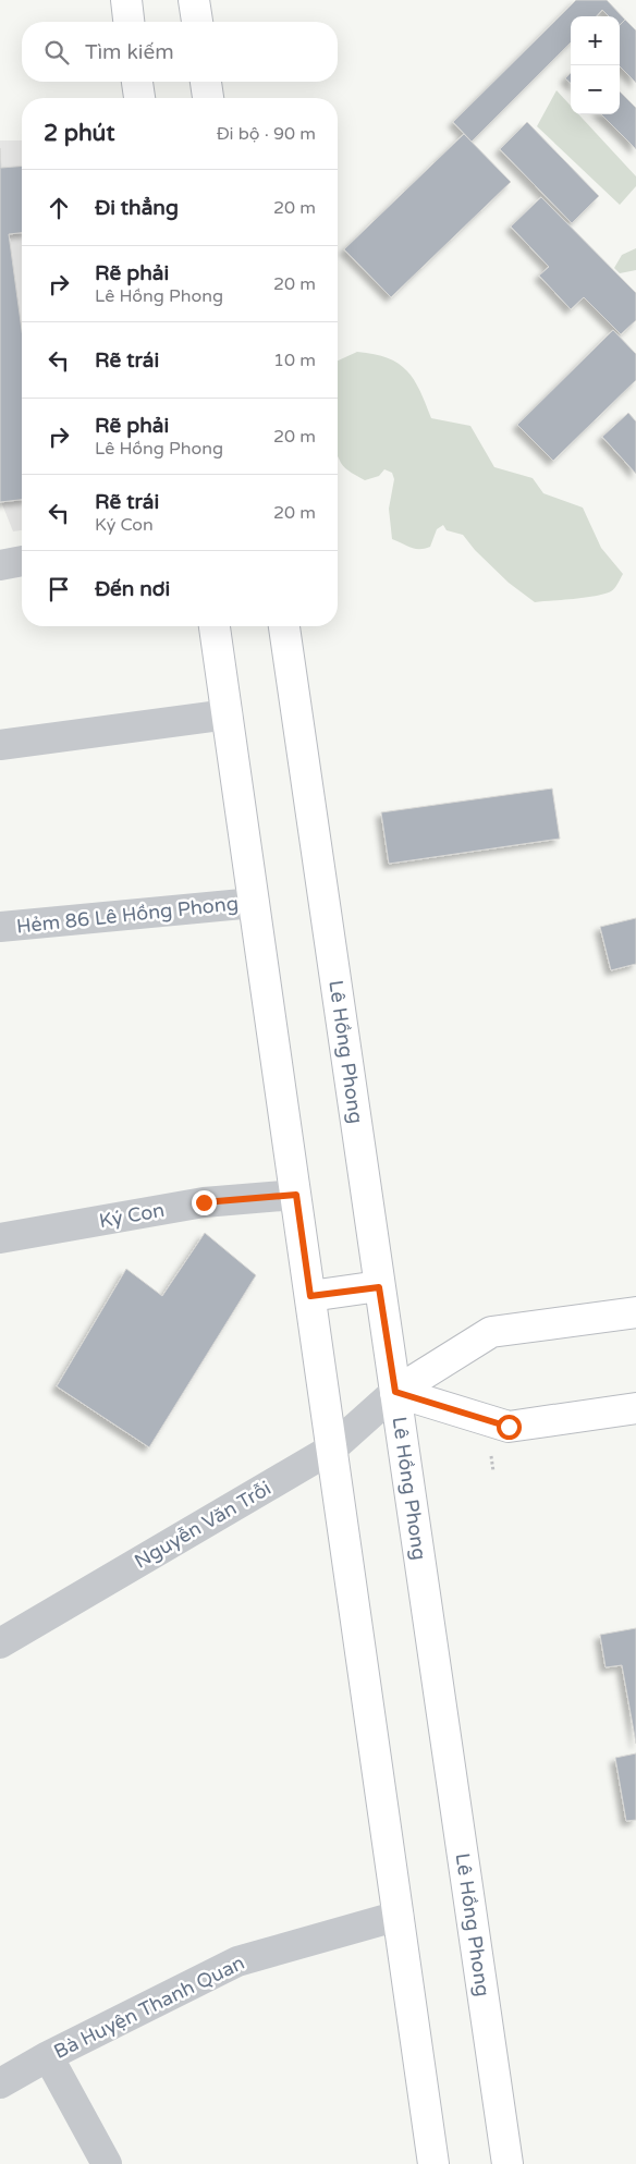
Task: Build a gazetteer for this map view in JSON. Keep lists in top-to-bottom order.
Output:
{
  "streets": {
    "main road": ["Lê Hồng Phong"],
    "street": [
      "Hẻm 86 Lê Hồng Phong",
      "Ký Con",
      "Nguyễn Văn Trỗi",
      "Bà Huyện Thanh Quan"
    ]
  },
  "crossings": [
    ["Lê Hồng Phong", "Nguyễn Văn Trỗi"]
  ],
  "page": {
    "map_buttons": ["+", "−"],
    "search": "Tìm kiếm",
    "heading": ["2 phút", "Đi bộ · 90 m"],
    "list": [
      ["Đi thẳng", "20 m"],
      ["Rẽ phải", "Lê Hồng Phong", "20 m"],
      ["Rẽ trái", "10 m"],
      ["Rẽ phải", "Lê Hồng Phong", "20 m"],
      ["Rẽ trái", "Ký Con", "20 m"],
      "Đến nơi"
    ]
  }
}
